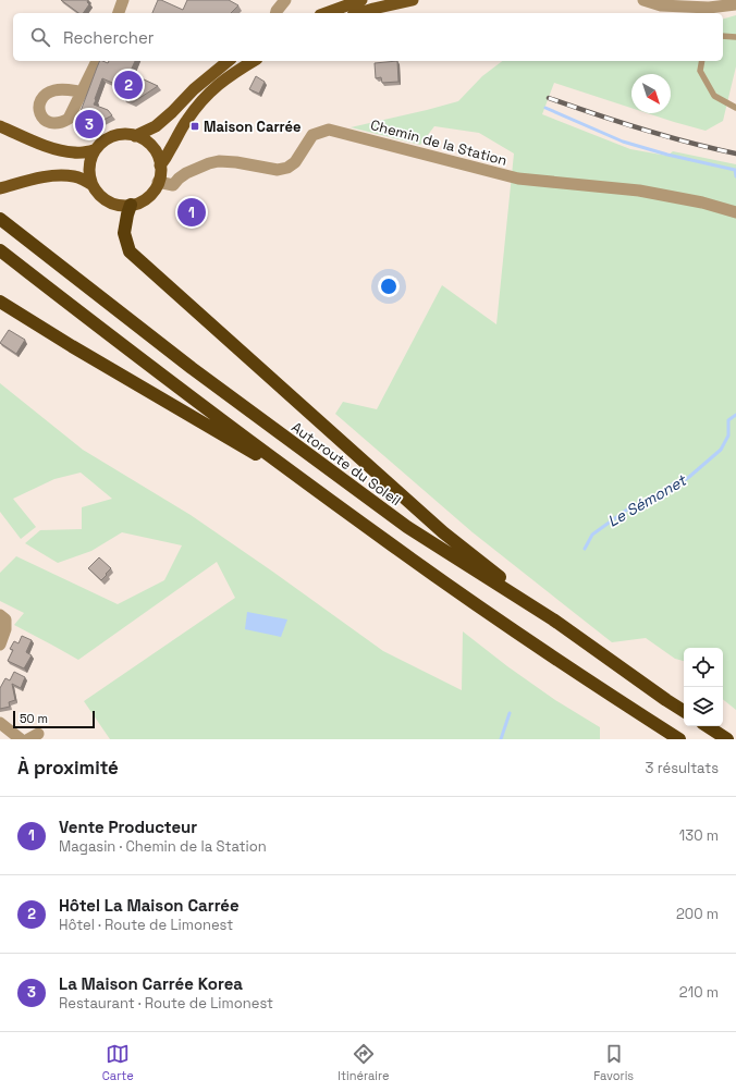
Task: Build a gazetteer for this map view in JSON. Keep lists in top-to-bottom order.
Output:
{
  "streets": {
    "highway": ["Autoroute du Soleil"],
    "street": ["Chemin de la Station"]
  },
  "water": ["Le Sémonet"],
  "places": {
    "transit": ["Maison Carrée"]
  },
  "scale_bar": "50 m",
  "north": "bottom right",
  "page": {
    "search": "Rechercher",
    "pins": ["2", "3", "1"],
    "scale": "50 m",
    "heading": ["À proximité", "3 résultats"],
    "list": [
      {
        "mark": "1",
        "name": "Vente Producteur",
        "note": "Magasin · Chemin de la Station",
        "value": "130 m"
      },
      {
        "mark": "2",
        "name": "Hôtel La Maison Carrée",
        "note": "Hôtel · Route de Limonest",
        "value": "200 m"
      },
      {
        "mark": "3",
        "name": "La Maison Carrée Korea",
        "note": "Restaurant · Route de Limonest",
        "value": "210 m"
      }
    ],
    "nav": ["Carte", "Itinéraire", "Favoris"]
  }
}
